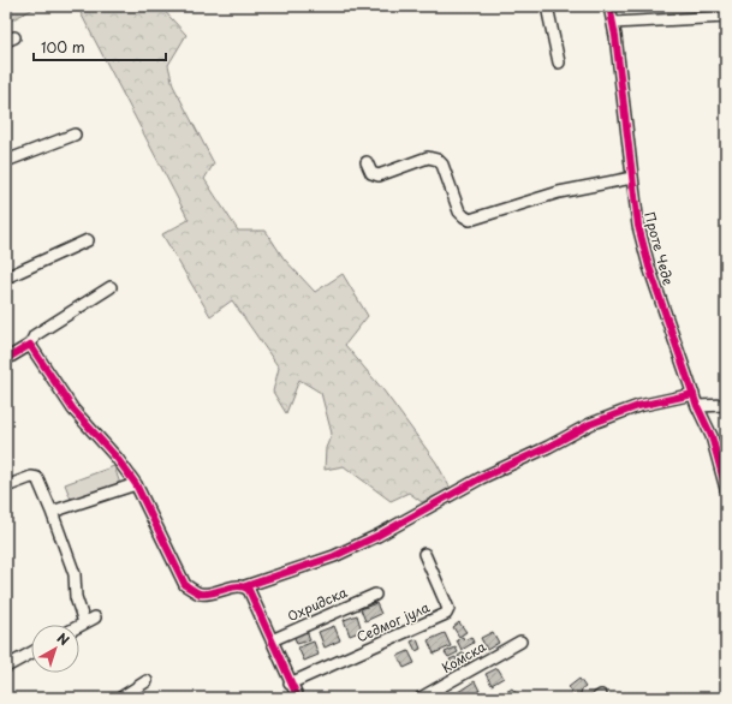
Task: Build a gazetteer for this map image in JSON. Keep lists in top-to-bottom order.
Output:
{
  "streets": {
    "street": [
      "Проте Чеде",
      "Охридска",
      "Седмог јула",
      "Комска"
    ]
  },
  "scale_bar": "100 m",
  "north": "top right"
}
